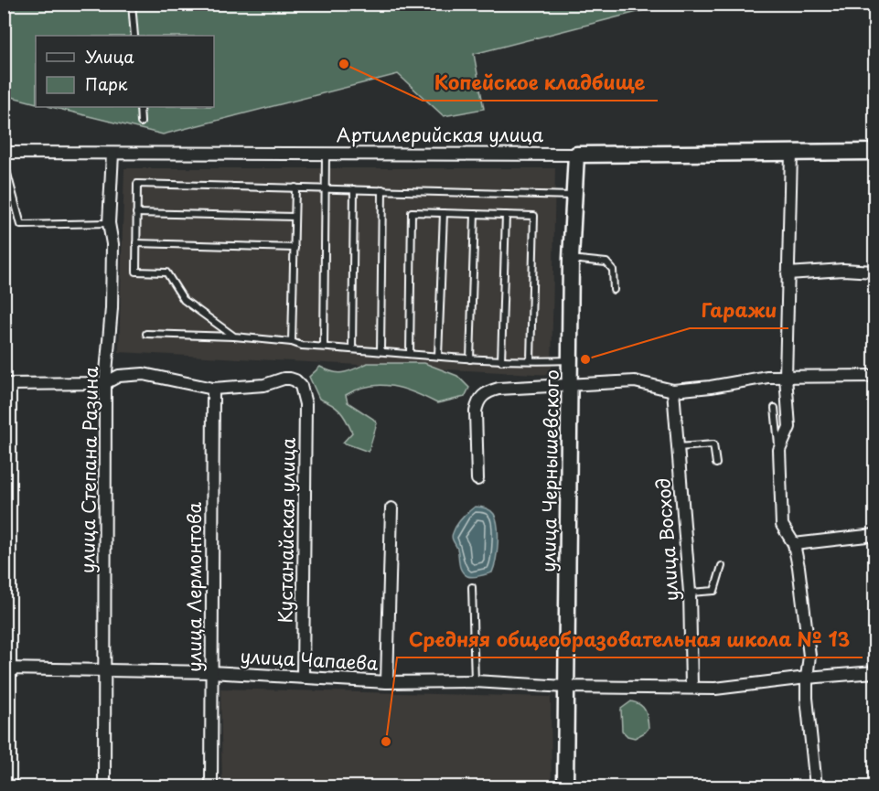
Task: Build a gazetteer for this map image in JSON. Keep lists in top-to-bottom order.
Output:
{
  "streets": {
    "street": [
      "Артиллерийская улица",
      "улица Степана Разина",
      "улица Чернышевского",
      "Кустанайская улица",
      "улица Восход",
      "улица Лермонтова",
      "улица Чапаева"
    ]
  },
  "crossings": [
    ["Артиллерийская улица", "улица Степана Разина"],
    ["Артиллерийская улица", "улица Чернышевского"],
    ["улица Степана Разина", "улица Чапаева"],
    ["улица Чернышевского", "улица Чапаева"],
    ["Кустанайская улица", "улица Лермонтова"],
    ["Кустанайская улица", "улица Чапаева"],
    ["улица Восход", "улица Чапаева"],
    ["улица Лермонтова", "улица Чапаева"]
  ],
  "places": ["Копейское кладбище", "Гаражи", "Средняя общеобразовательная школа № 13"],
  "legend": ["Улица", "Парк"]
}
